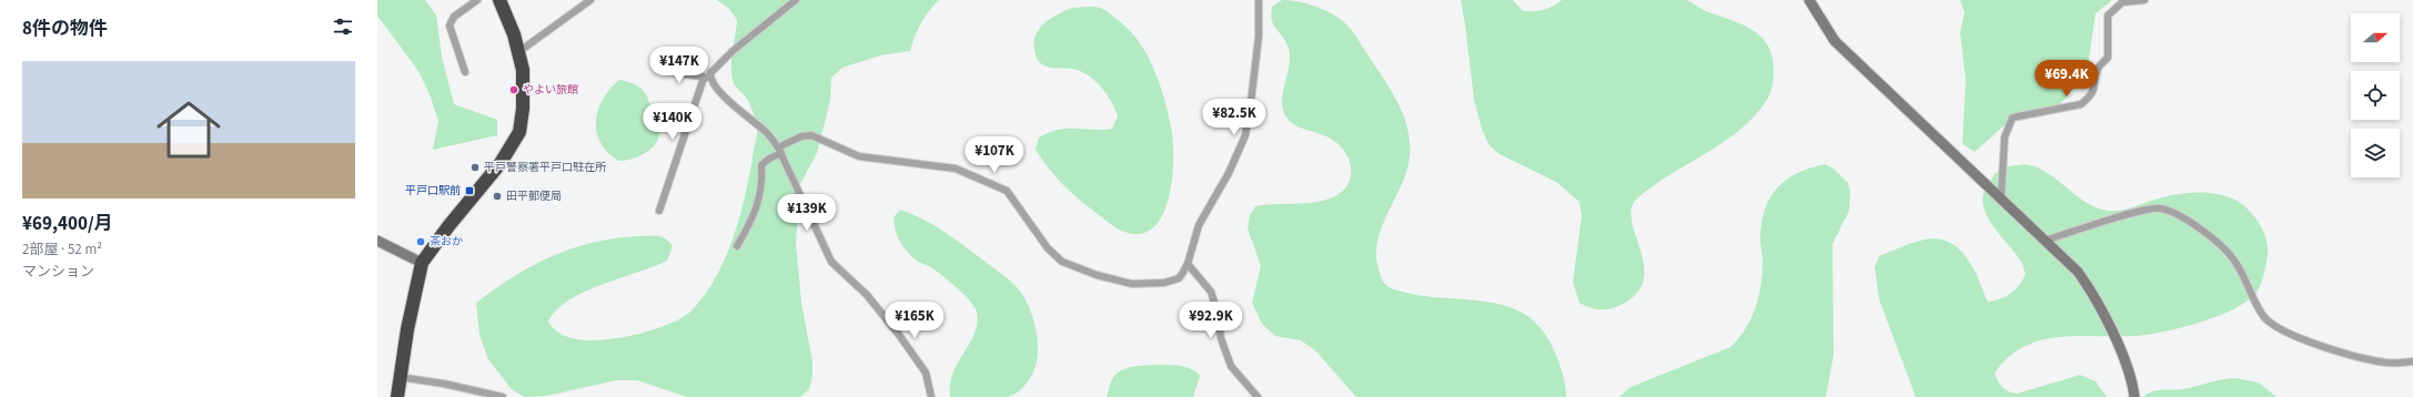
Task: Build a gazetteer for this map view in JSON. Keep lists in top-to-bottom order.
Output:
{
  "places": {
    "other": [
      "やよい旅館",
      "平戸警察署平戸口駐在所",
      "田平郵便局",
      "茶おか"
    ],
    "transit": ["平戸口駅前"]
  },
  "north": "right",
  "page": {
    "heading": "8件の物件",
    "price": [
      "¥147K",
      "¥69.4K",
      "¥82.5K",
      "¥140K",
      "¥107K",
      "¥139K",
      "¥165K",
      "¥92.9K"
    ],
    "list": [
      {
        "name": "¥69,400/月",
        "note": "2部屋 · 52 m² · マンション"
      }
    ]
  }
}
